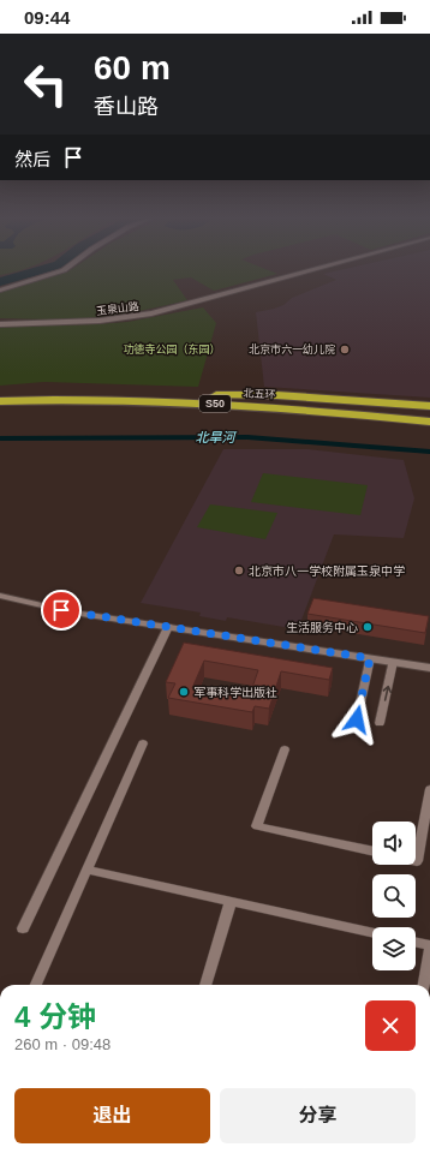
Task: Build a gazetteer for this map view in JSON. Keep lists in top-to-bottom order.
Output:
{
  "streets": {
    "highway": ["北五环", "S50"],
    "street": ["玉泉山路"]
  },
  "water": ["北旱河"],
  "parks": ["功德寺公园（东园）"],
  "places": [
    "北京市六一幼儿院",
    "北京市八一学校附属玉泉中学",
    "生活服务中心",
    "军事科学出版社"
  ],
  "page": {
    "status": "09:44",
    "turn": ["60 m", "香山路"],
    "then": "然后",
    "heading": ["4 分钟", "260 m · 09:48"],
    "buttons": ["退出", "分享"]
  }
}
